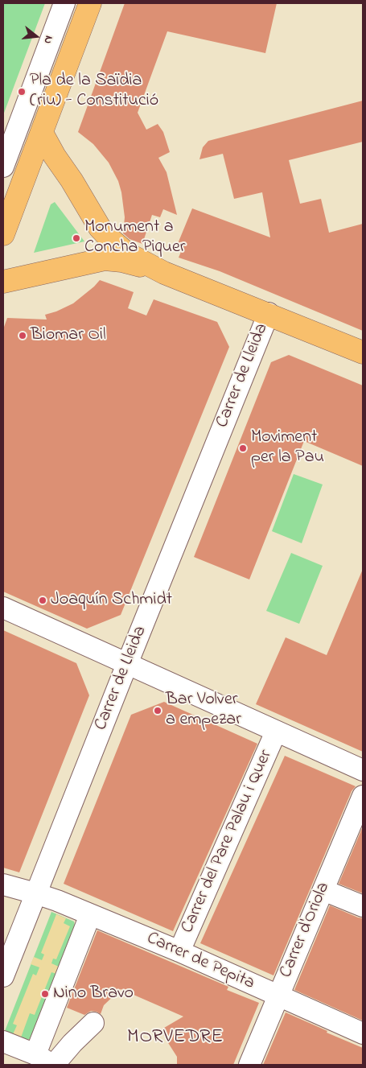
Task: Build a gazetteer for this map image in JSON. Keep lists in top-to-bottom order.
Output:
{
  "streets": {
    "street": [
      "Carrer de Lleida",
      "Carrer del Pare Palau i Quer",
      "Carrer d'Oriola",
      "Carrer de Pepita"
    ]
  },
  "crossings": [
    ["Carrer de Lleida", "Carrer de Pepita"],
    ["Carrer del Pare Palau i Quer", "Carrer de Pepita"],
    ["Carrer d'Oriola", "Carrer de Pepita"]
  ],
  "districts": ["MORVEDRE"],
  "places": [
    "Pla de la Saïdia (riu) - Constitució",
    "Monument a Concha Piquer",
    "Biomar Oil",
    "Moviment per la Pau",
    "Joaquín Schmidt",
    "Bar Volver a empezar",
    "Nino Bravo"
  ],
  "north": "right"
}
